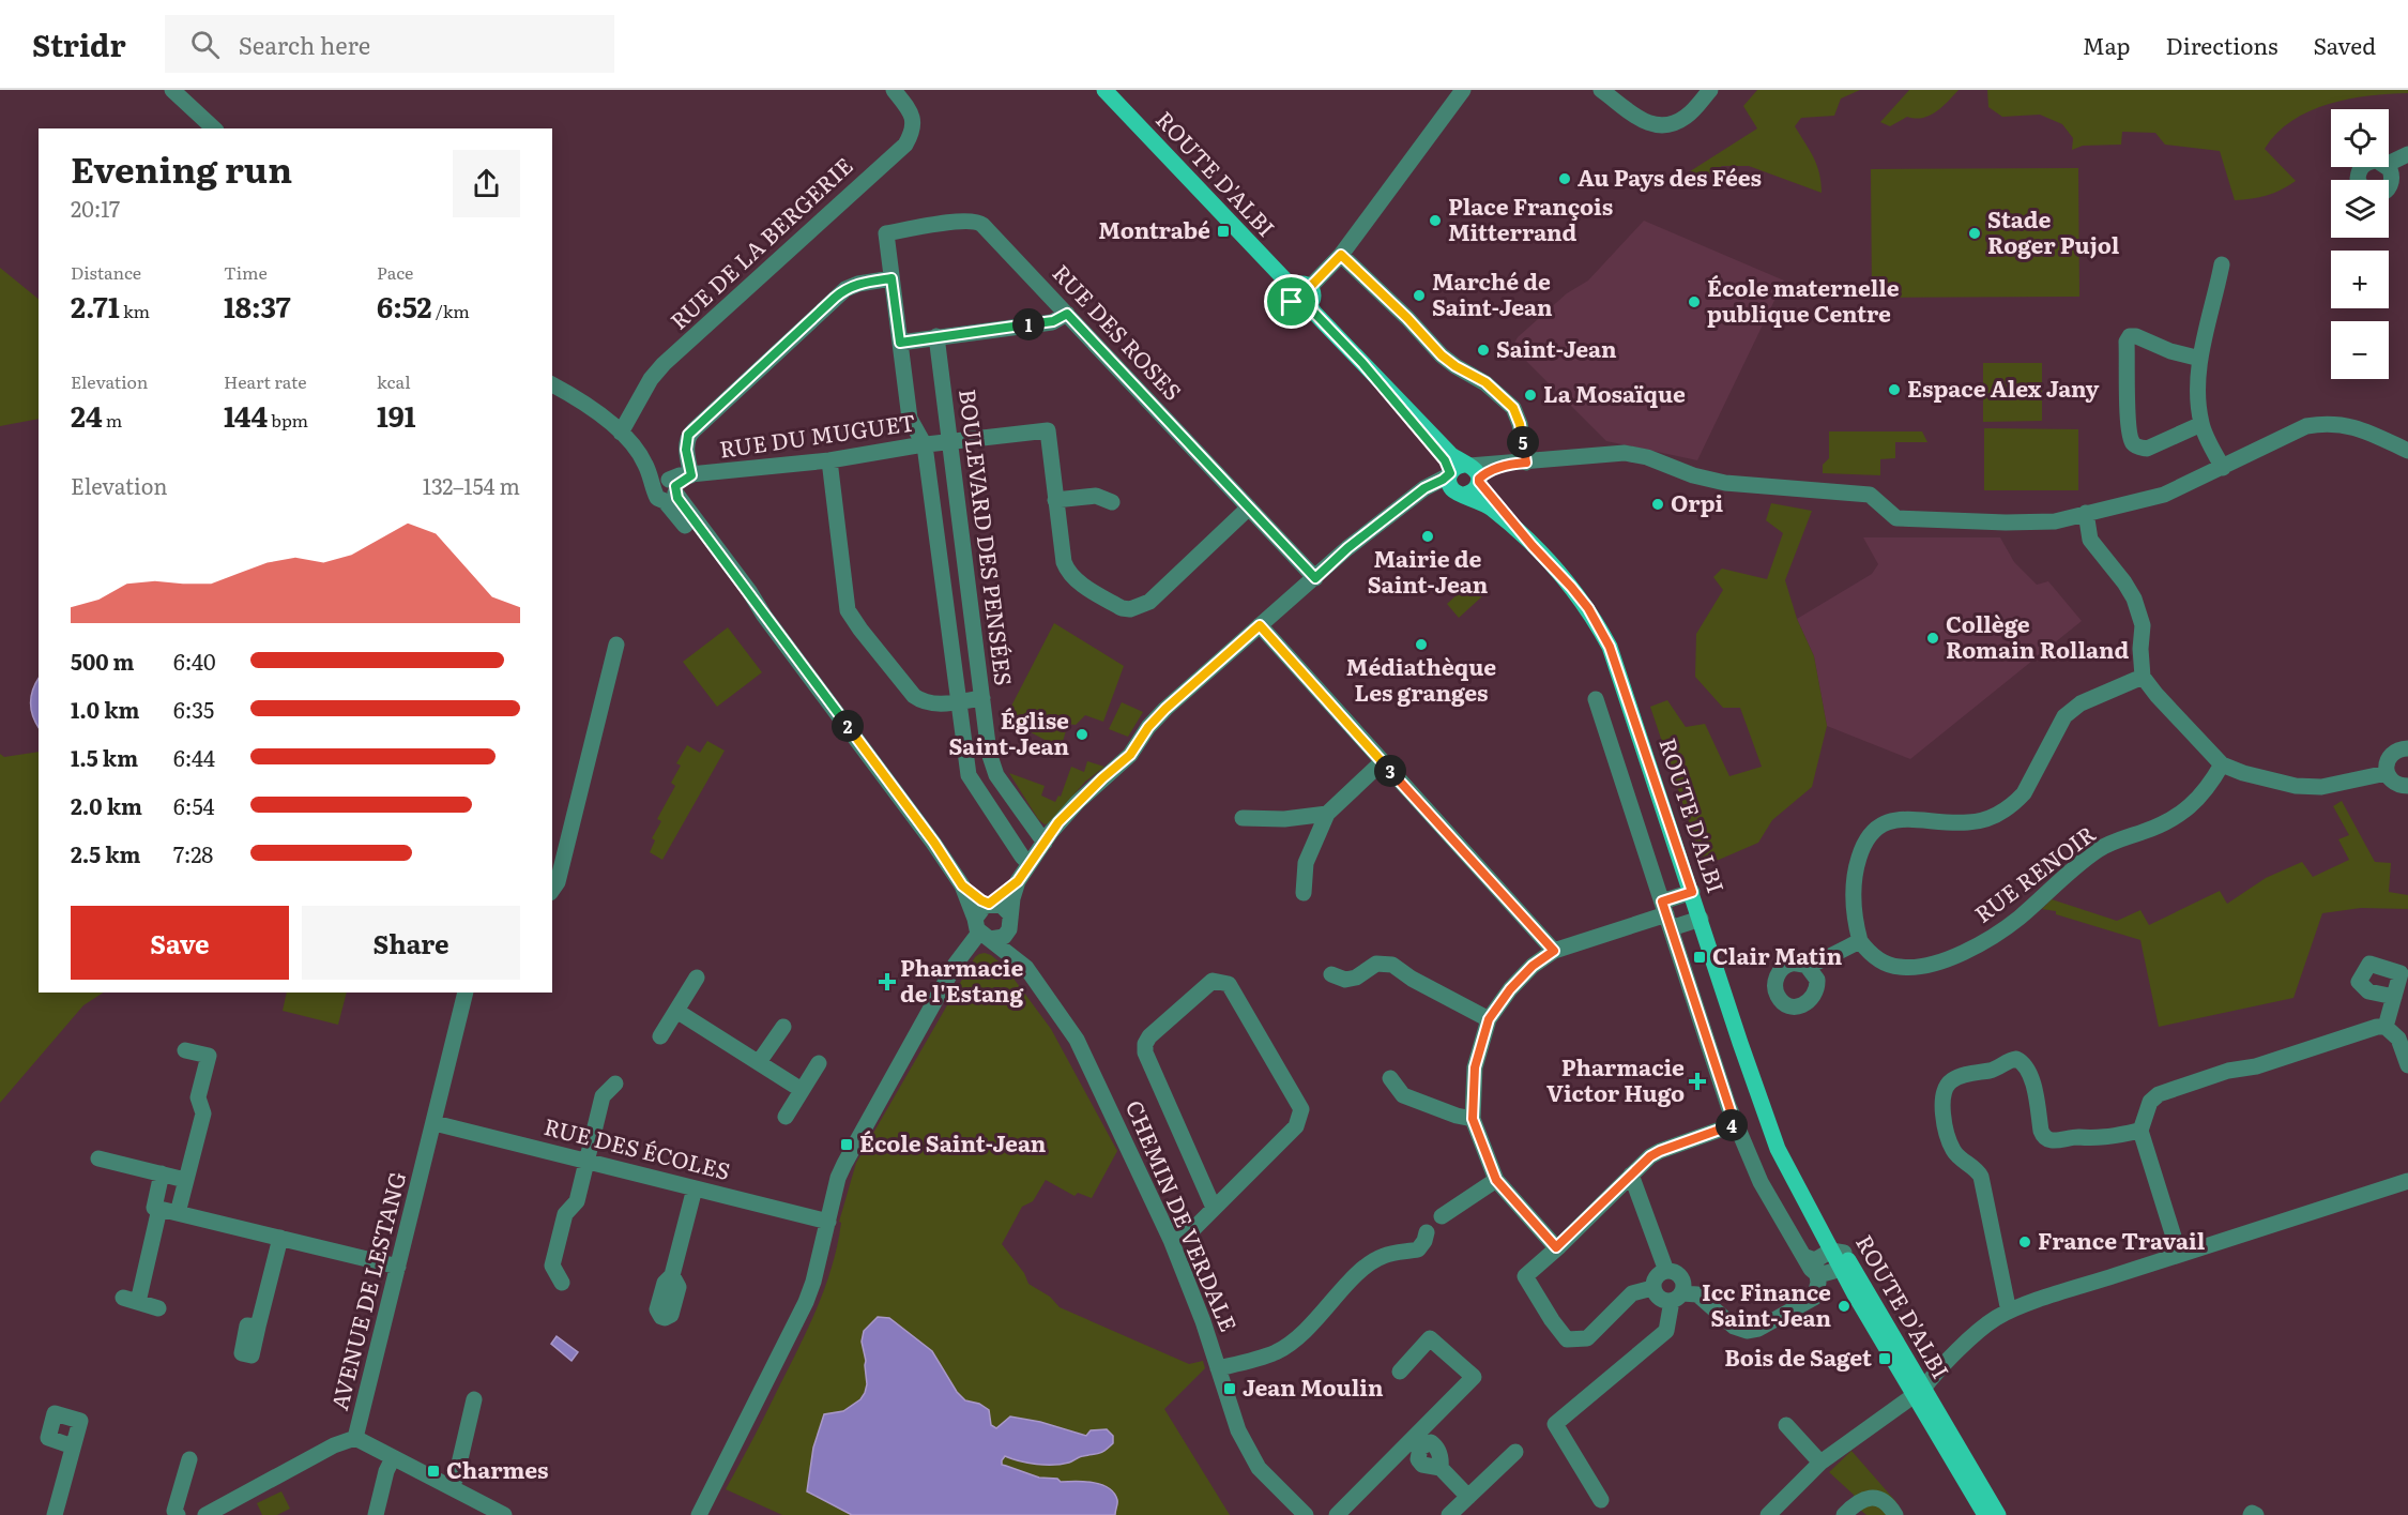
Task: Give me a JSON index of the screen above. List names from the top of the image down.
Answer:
{
  "streets": {
    "main road": ["ROUTE D'ALBI"],
    "street": [
      "RUE DE LA BERGERIE",
      "RUE DES ROSES",
      "RUE DU MUGUET",
      "BOULEVARD DES PENSÉES",
      "RUE RENOIR",
      "RUE DES ÉCOLES",
      "CHEMIN DE VERDALE",
      "AVENUE DE LESTANG"
    ]
  },
  "crossings": [
    ["RUE DES ROSES", "BOULEVARD DES PENSÉES"],
    ["RUE DU MUGUET", "BOULEVARD DES PENSÉES"],
    ["RUE DES ÉCOLES", "AVENUE DE LESTANG"]
  ],
  "places": {
    "other": [
      "Au Pays des Fées",
      "Place François Mitterrand",
      "Stade Roger Pujol",
      "Marché de Saint-Jean",
      "École maternelle publique Centre",
      "Saint-Jean",
      "Espace Alex Jany",
      "La Mosaïque",
      "Orpi",
      "Mairie de Saint-Jean",
      "Collège Romain Rolland",
      "Médiathèque Les granges",
      "Église Saint-Jean",
      "France Travail",
      "Icc Finance Saint-Jean"
    ],
    "transit": [
      "Montrabé",
      "Clair Matin",
      "École Saint-Jean",
      "Bois de Saget",
      "Jean Moulin",
      "Charmes"
    ],
    "health": ["Pharmacie de l'Estang", "Pharmacie Victor Hugo"]
  },
  "page": {
    "header": "Stridr",
    "search": "Search here",
    "nav": ["Map", "Directions", "Saved"],
    "map_buttons": ["+", "−"],
    "heading": ["Evening run", "20:17"],
    "stats": [
      ["Distance", "2.71 km"],
      ["Time", "18:37"],
      ["Pace", "6:52 /km"],
      ["Elevation", "24 m"],
      ["Heart rate", "144 bpm"],
      ["kcal", "191"]
    ],
    "pins": [
      "1",
      "5",
      "2",
      "3",
      "4"
    ],
    "chart": ["Elevation", "132–154 m"],
    "list": [
      {
        "name": "500 m",
        "note": "6:40"
      },
      {
        "name": "1.0 km",
        "note": "6:35"
      },
      {
        "name": "1.5 km",
        "note": "6:44"
      },
      {
        "name": "2.0 km",
        "note": "6:54"
      },
      {
        "name": "2.5 km",
        "note": "7:28"
      }
    ],
    "buttons": ["Save", "Share"]
  }
}
